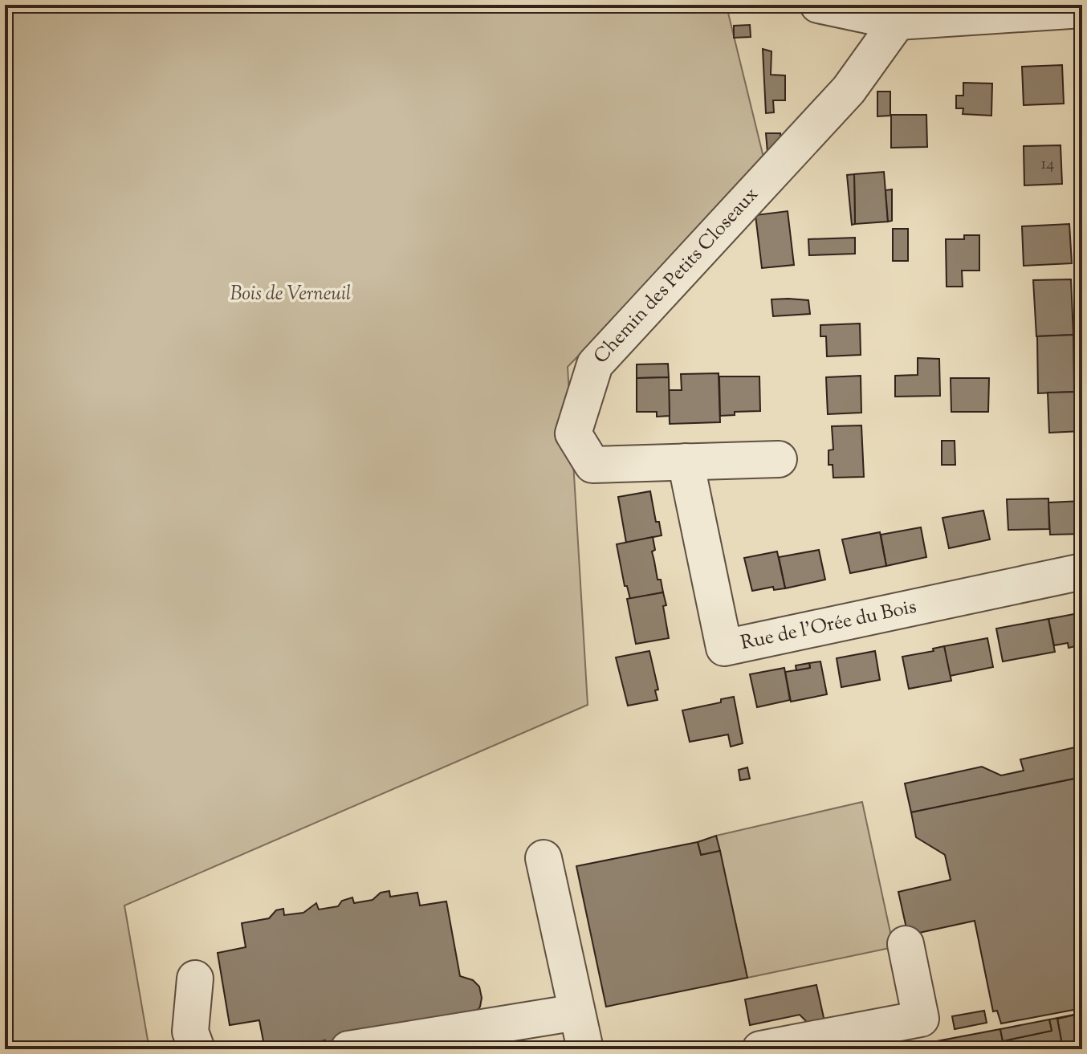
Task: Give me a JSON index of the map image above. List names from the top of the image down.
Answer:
{
  "streets": {
    "street": ["Chemin des Petits Closeaux", "Rue de l'Orée du Bois"]
  },
  "crossings": [
    ["Chemin des Petits Closeaux", "Rue de l'Orée du Bois"]
  ],
  "parks": ["Bois de Verneuil"],
  "house_numbers": ["14"]
}
